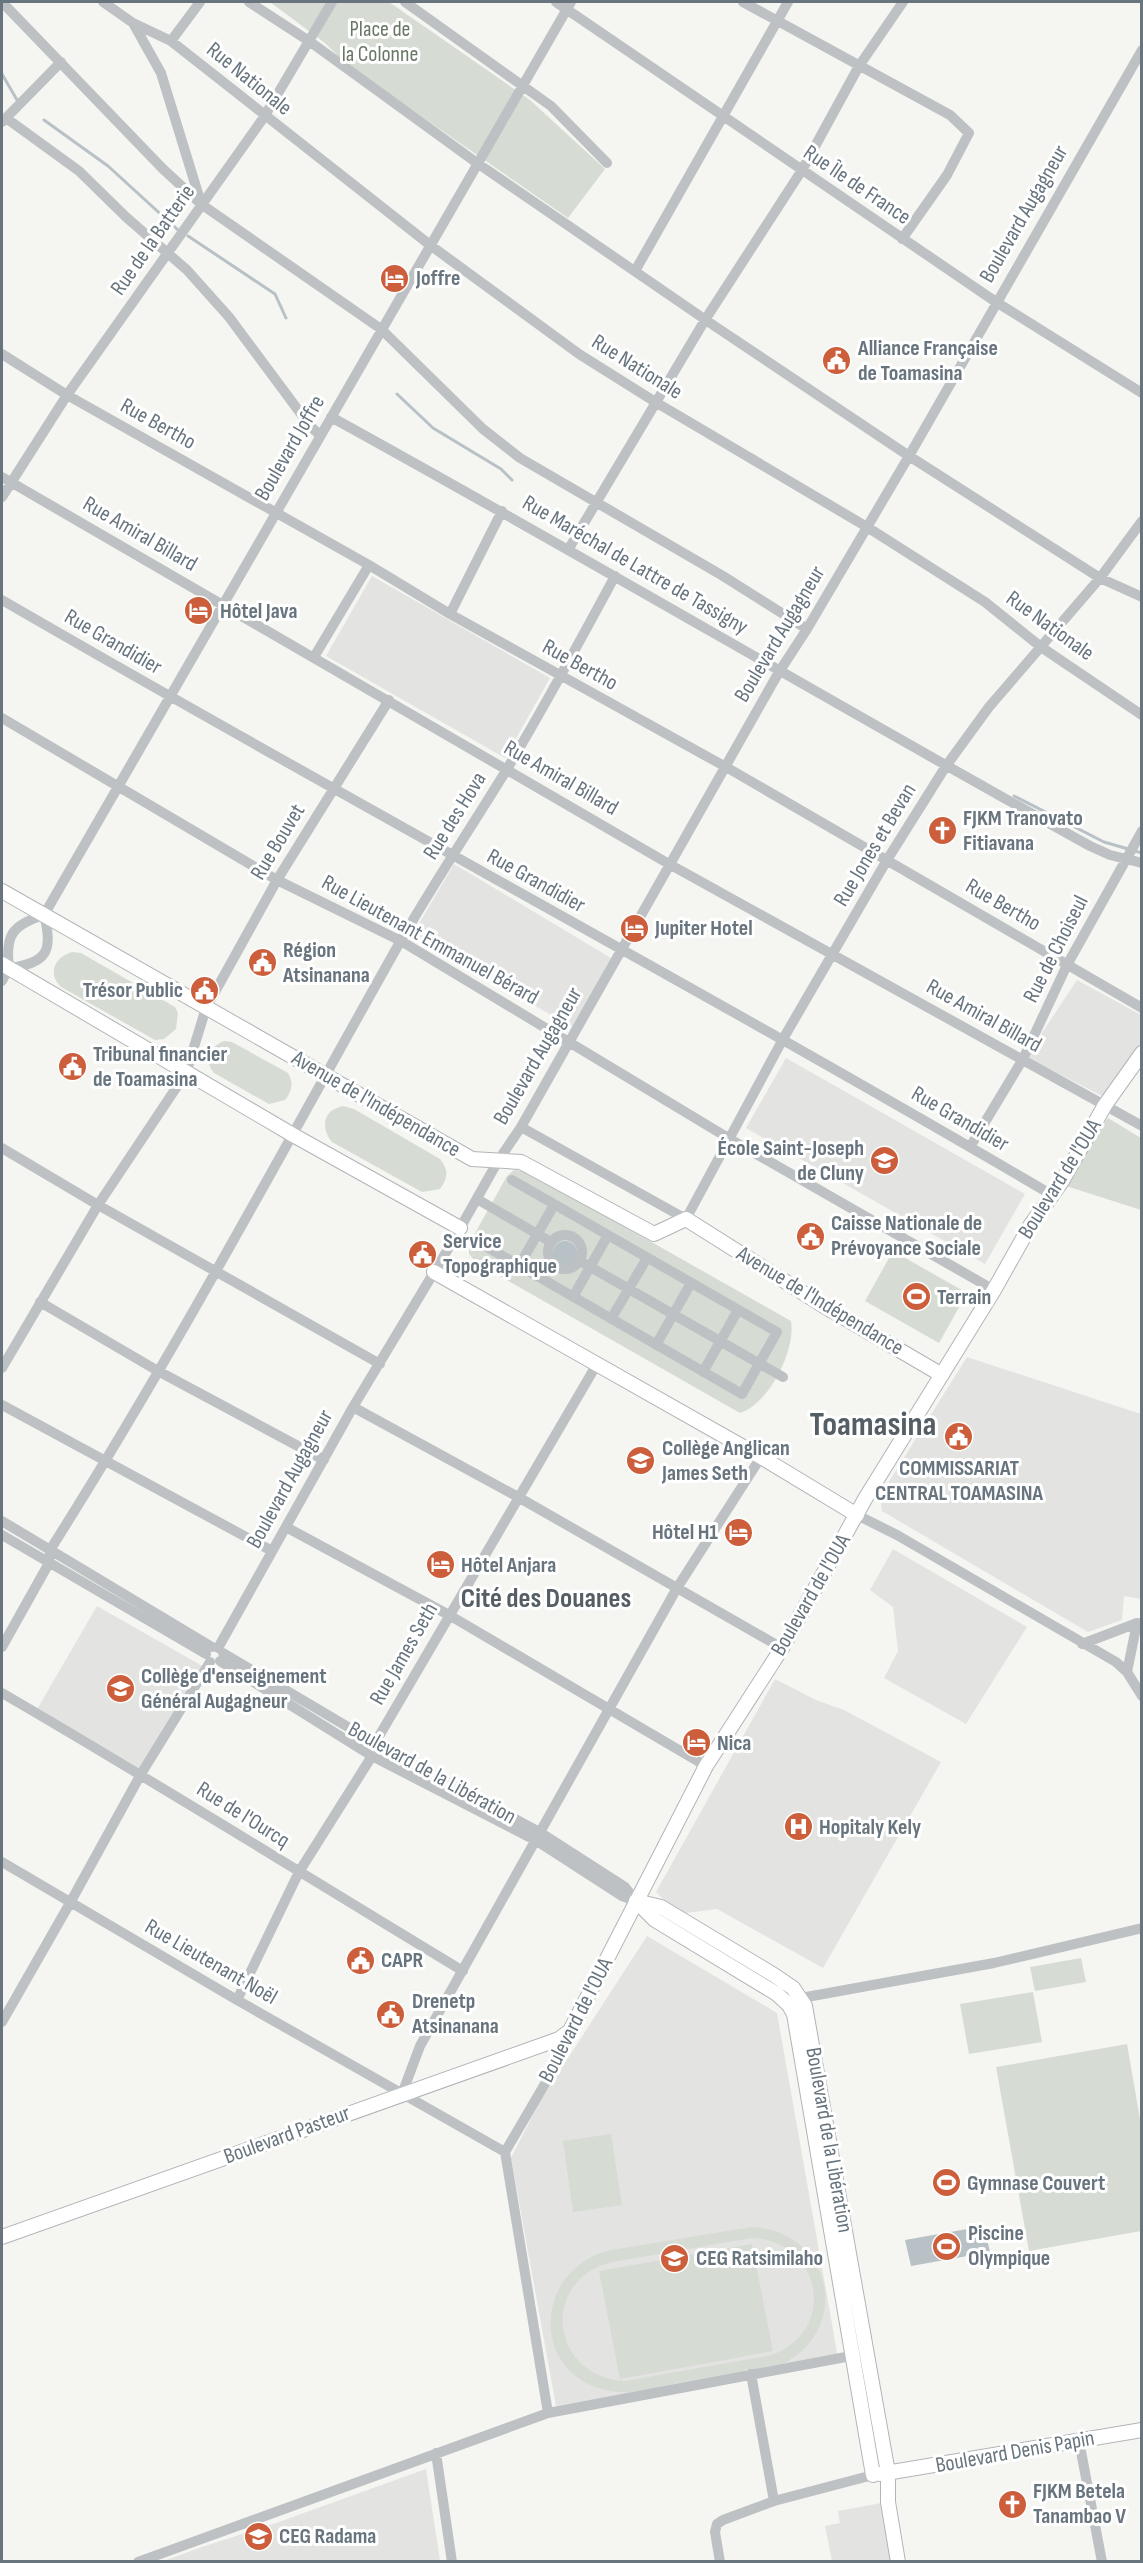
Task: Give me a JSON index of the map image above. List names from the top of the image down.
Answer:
{
  "streets": {
    "main road": [
      "Avenue de l'Indépendance",
      "Boulevard de l'OUA",
      "Boulevard de la Libération",
      "Boulevard Pasteur",
      "Boulevard Denis Papin"
    ],
    "street": [
      "Rue Nationale",
      "Rue Île de France",
      "Boulevard Augagneur",
      "Rue de la Batterie",
      "Rue Bertho",
      "Boulevard Joffre",
      "Rue Amiral Billard",
      "Rue Maréchal de Lattre de Tassigny",
      "Rue Grandidier",
      "Rue des Hova",
      "Rue Bouvet",
      "Rue Jones et Bevan",
      "Rue Lieutenant Emmanuel Bérard",
      "Rue de Choiseul",
      "Rue James Seth",
      "Rue de l'Ourcq",
      "Rue Lieutenant Noël"
    ]
  },
  "crossings": [
    ["Rue Nationale", "Boulevard Augagneur"],
    ["Rue Nationale", "Rue de la Batterie"],
    ["Rue Nationale", "Boulevard Joffre"],
    ["Rue Nationale", "Rue Jones et Bevan"],
    ["Rue Île de France", "Boulevard Augagneur"],
    ["Rue Île de France", "Boulevard Joffre"],
    ["Boulevard Augagneur", "Rue Bertho"],
    ["Boulevard Augagneur", "Rue Amiral Billard"],
    ["Boulevard Augagneur", "Rue Maréchal de Lattre de Tassigny"],
    ["Boulevard Augagneur", "Rue Grandidier"],
    ["Boulevard Augagneur", "Rue Lieutenant Emmanuel Bérard"],
    ["Boulevard Augagneur", "Avenue de l'Indépendance"],
    ["Boulevard Augagneur", "Boulevard de la Libération"],
    ["Boulevard Augagneur", "Rue de l'Ourcq"],
    ["Boulevard Augagneur", "Rue Lieutenant Noël"],
    ["Rue de la Batterie", "Rue Bertho"],
    ["Rue de la Batterie", "Rue Amiral Billard"],
    ["Rue Bertho", "Boulevard Joffre"],
    ["Rue Bertho", "Rue des Hova"],
    ["Rue Bertho", "Rue Jones et Bevan"],
    ["Rue Bertho", "Rue de Choiseul"],
    ["Boulevard Joffre", "Rue Amiral Billard"],
    ["Boulevard Joffre", "Rue Maréchal de Lattre de Tassigny"],
    ["Boulevard Joffre", "Rue Grandidier"],
    ["Boulevard Joffre", "Rue Lieutenant Emmanuel Bérard"],
    ["Boulevard Joffre", "Avenue de l'Indépendance"],
    ["Rue Amiral Billard", "Rue des Hova"],
    ["Rue Amiral Billard", "Rue Bouvet"],
    ["Rue Amiral Billard", "Rue Jones et Bevan"],
    ["Rue Amiral Billard", "Rue de Choiseul"],
    ["Rue Amiral Billard", "Boulevard de l'OUA"],
    ["Rue Maréchal de Lattre de Tassigny", "Rue des Hova"],
    ["Rue Maréchal de Lattre de Tassigny", "Rue Jones et Bevan"],
    ["Rue Maréchal de Lattre de Tassigny", "Rue de Choiseul"],
    ["Rue Grandidier", "Rue des Hova"],
    ["Rue Grandidier", "Rue Bouvet"],
    ["Rue Grandidier", "Rue Jones et Bevan"],
    ["Rue Grandidier", "Rue de Choiseul"],
    ["Rue Grandidier", "Boulevard de l'OUA"],
    ["Rue des Hova", "Rue Lieutenant Emmanuel Bérard"],
    ["Rue des Hova", "Avenue de l'Indépendance"],
    ["Rue des Hova", "Boulevard de la Libération"],
    ["Rue Bouvet", "Rue Lieutenant Emmanuel Bérard"],
    ["Rue Bouvet", "Avenue de l'Indépendance"],
    ["Rue Jones et Bevan", "Rue Lieutenant Emmanuel Bérard"],
    ["Rue Jones et Bevan", "Avenue de l'Indépendance"],
    ["Rue Lieutenant Emmanuel Bérard", "Boulevard de l'OUA"],
    ["Avenue de l'Indépendance", "Boulevard de l'OUA"],
    ["Boulevard de l'OUA", "Boulevard de la Libération"],
    ["Boulevard de l'OUA", "Rue Lieutenant Noël"],
    ["Boulevard de l'OUA", "Boulevard Pasteur"],
    ["Rue James Seth", "Boulevard de la Libération"],
    ["Rue James Seth", "Rue de l'Ourcq"],
    ["Rue James Seth", "Rue Lieutenant Noël"],
    ["Boulevard de la Libération", "Boulevard Denis Papin"],
    ["Rue Lieutenant Noël", "Boulevard Pasteur"]
  ],
  "districts": ["Toamasina", "Cité des Douanes"],
  "parks": ["Place de la Colonne"],
  "places": {
    "hotel": [
      "Joffre",
      "Hôtel Java",
      "Jupiter Hotel",
      "Hôtel H1",
      "Hôtel Anjara",
      "Nica"
    ],
    "public building": [
      "Alliance Française de Toamasina",
      "Région Atsinanana",
      "Trésor Public",
      "Tribunal financier de Toamasina",
      "Caisse Nationale de Prévoyance Sociale",
      "Service Topographique",
      "COMMISSARIAT CENTRAL TOAMASINA",
      "CAPR",
      "Drenetp Atsinanana"
    ],
    "church": ["FJKM Tranovato Fitiavana", "FJKM Betela Tanambao V"],
    "school or university": [
      "École Saint-Joseph de Cluny",
      "Collège Anglican James Seth",
      "Collège d'enseignement Général Augagneur",
      "CEG Ratsimilaho",
      "CEG Radama"
    ],
    "sports": ["Terrain", "Gymnase Couvert", "Piscine Olympique"],
    "hospital": ["Hopitaly Kely"]
  }
}
